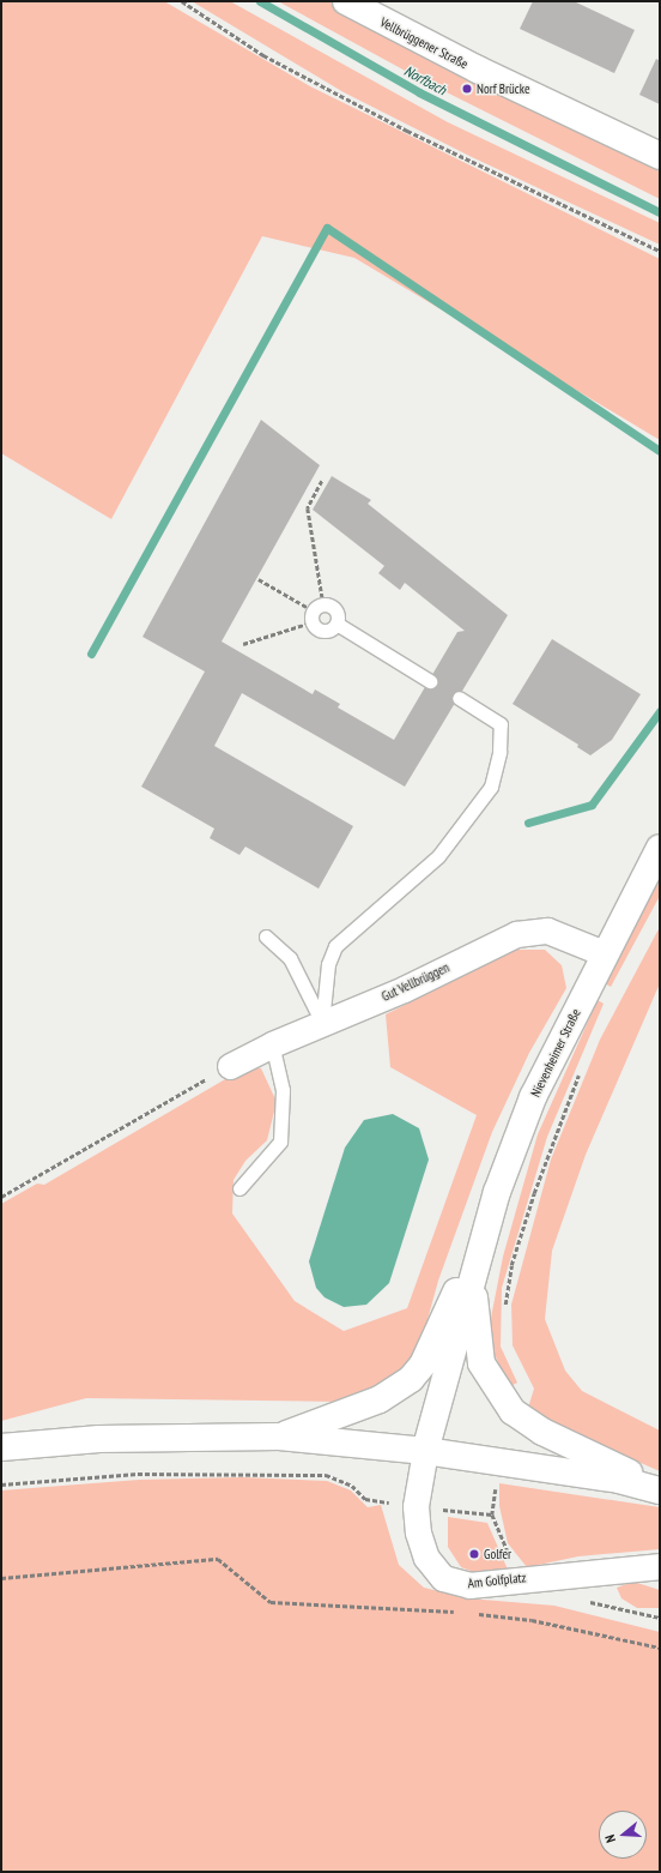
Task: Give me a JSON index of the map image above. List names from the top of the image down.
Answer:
{
  "streets": {
    "main road": ["Vellbrüggener Straße", "Nievenheimer Straße"],
    "street": ["Gut Vellbrüggen", "Am Golfplatz"]
  },
  "crossings": [
    ["Gut Vellbrüggen", "Nievenheimer Straße"],
    ["Nievenheimer Straße", "Am Golfplatz"]
  ],
  "water": ["Norfbach"],
  "places": ["Norf Brücke", "Golfer"],
  "north": "left"
}
